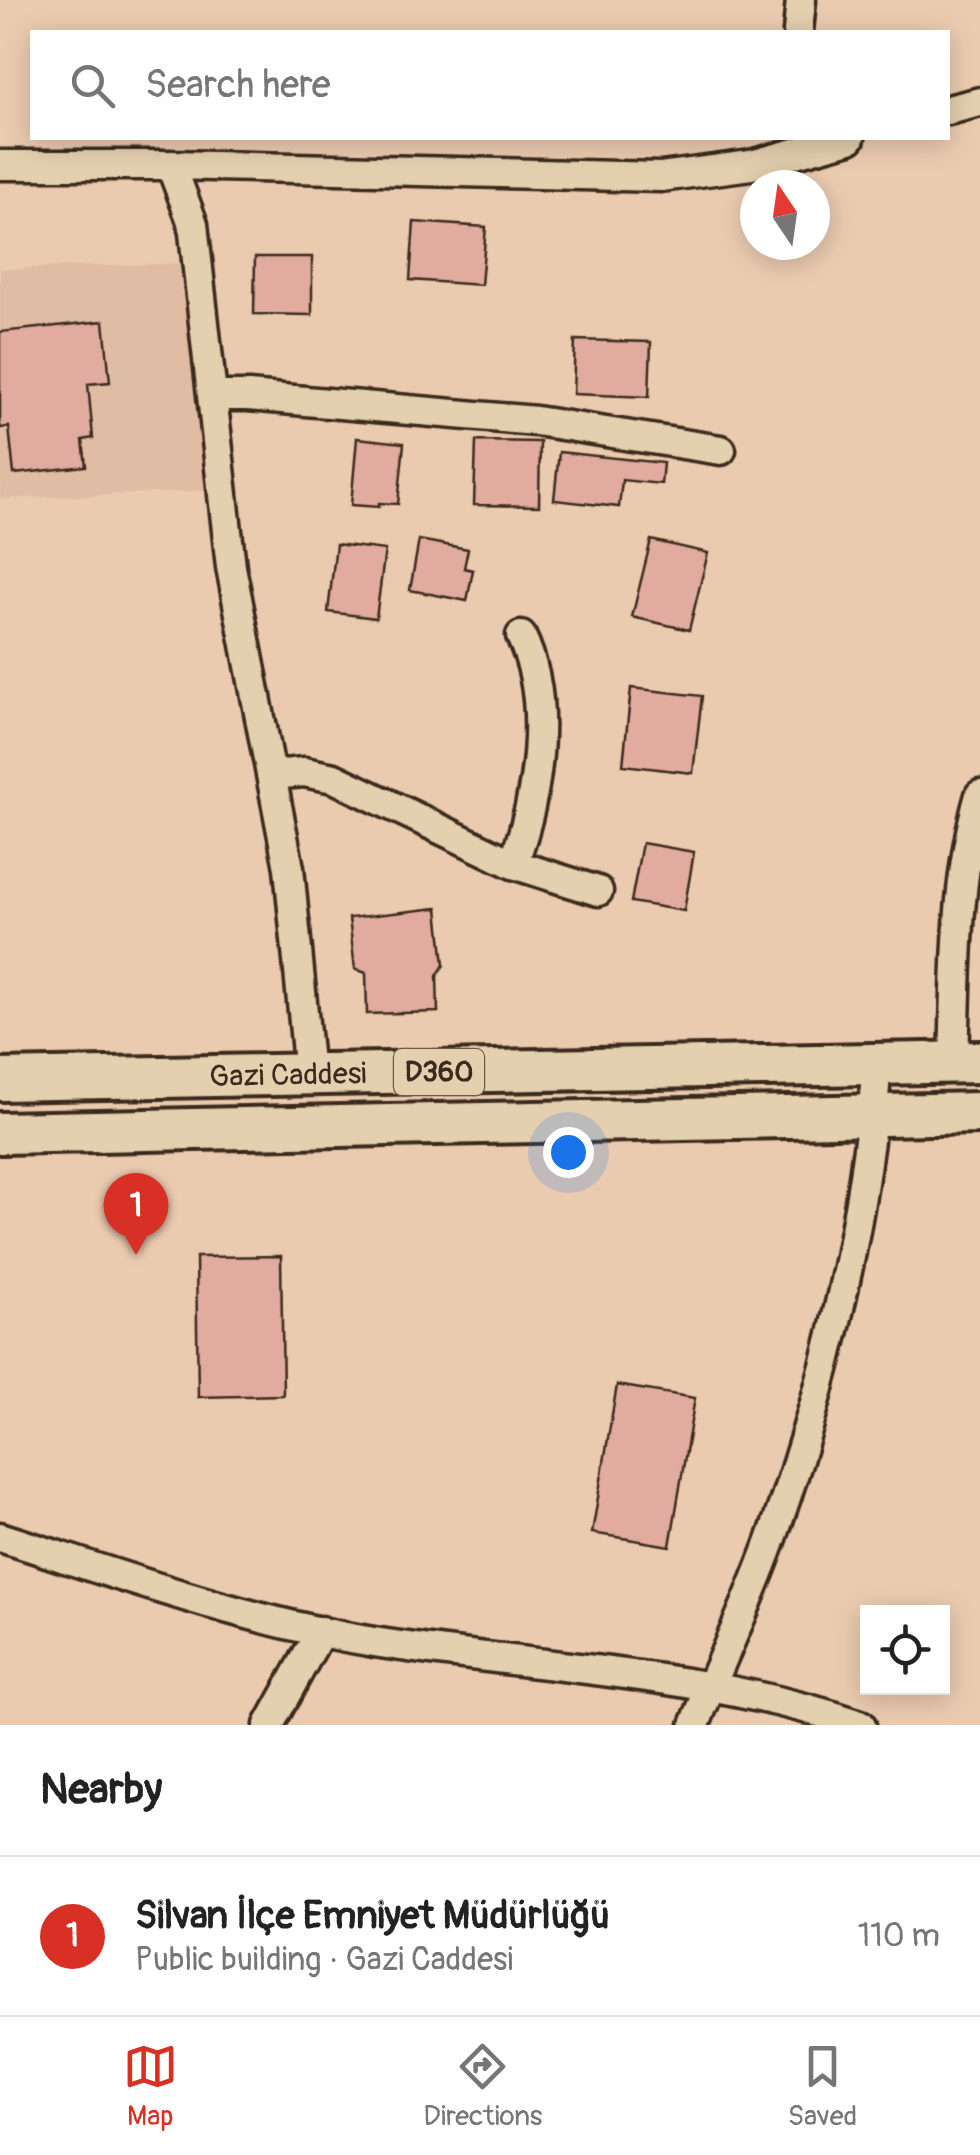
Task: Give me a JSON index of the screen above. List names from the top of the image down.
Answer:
{
  "streets": {
    "highway": ["D360", "Gazi Caddesi"]
  },
  "crossings": [
    ["D360", "Gazi Caddesi"]
  ],
  "north": "top",
  "page": {
    "search": "Search here",
    "pins": "1",
    "heading": "Nearby",
    "list": [
      {
        "mark": "1",
        "name": "Silvan İlçe Emniyet Müdürlüğü",
        "note": "Public building · Gazi Caddesi",
        "value": "110 m"
      }
    ],
    "nav": ["Map", "Directions", "Saved"]
  }
}
